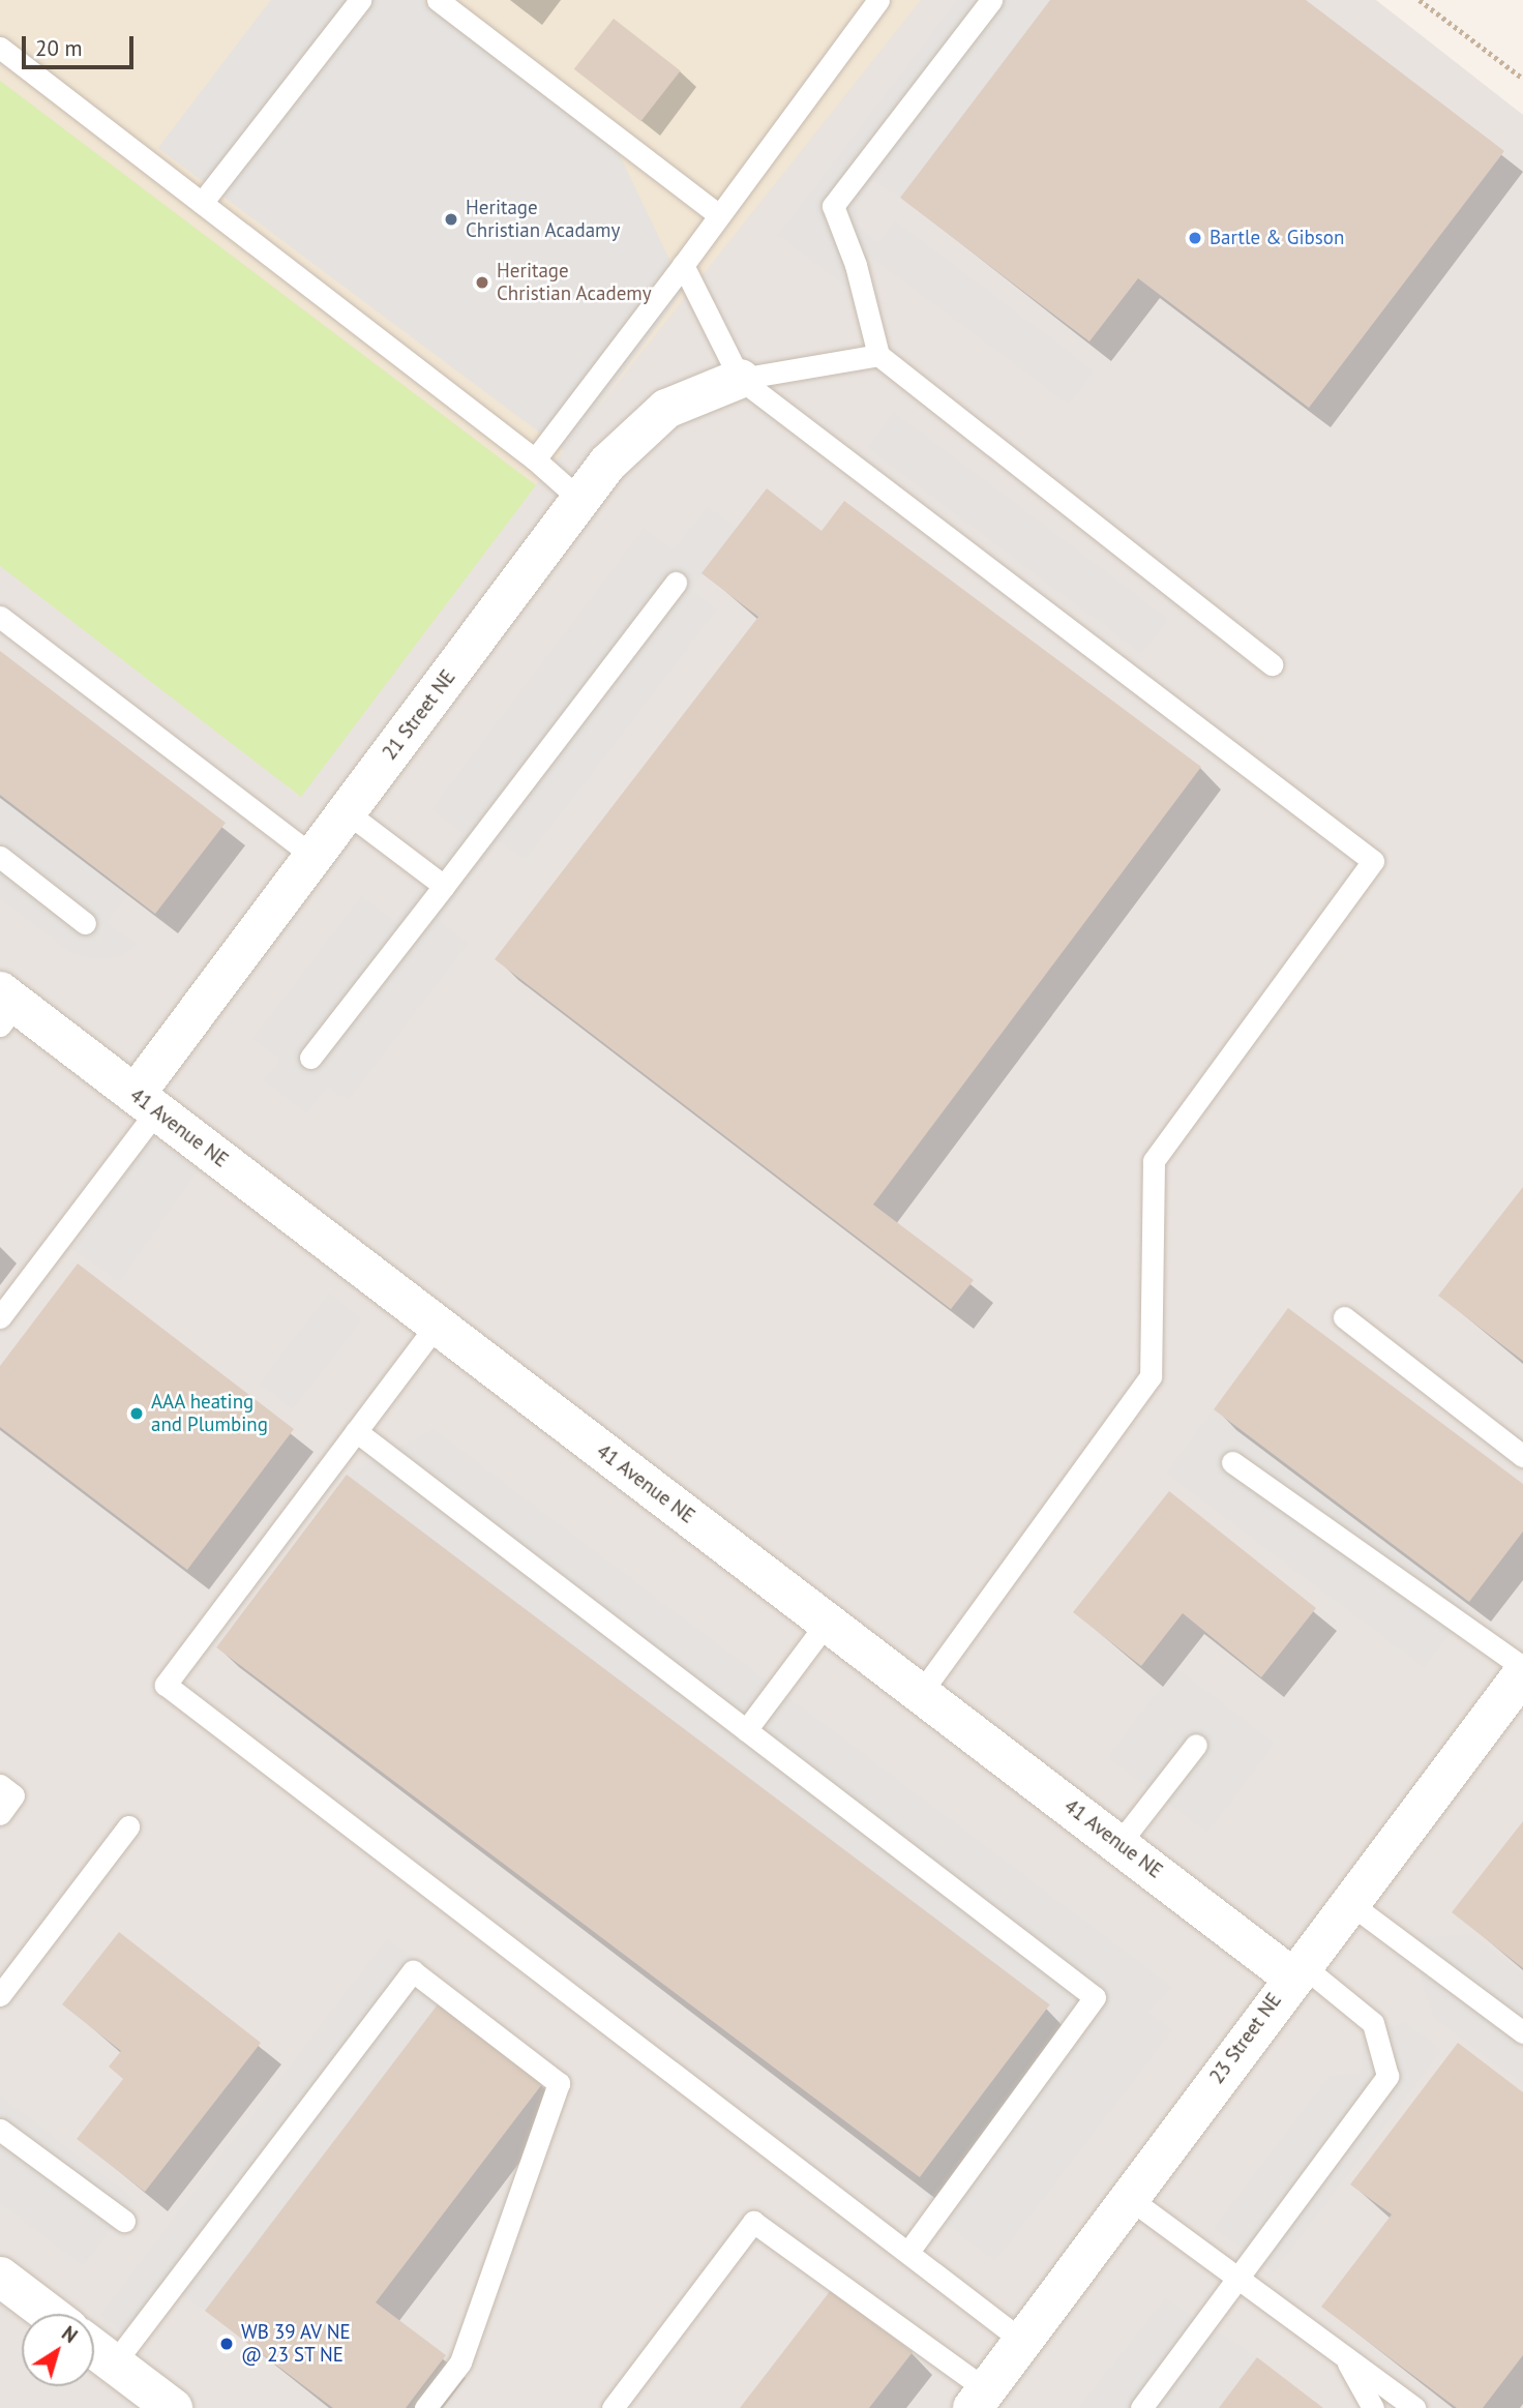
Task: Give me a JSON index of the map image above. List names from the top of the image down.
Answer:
{
  "streets": {
    "street": ["21 Street NE", "41 Avenue NE", "23 Street NE"]
  },
  "crossings": [
    ["21 Street NE", "41 Avenue NE"],
    ["41 Avenue NE", "23 Street NE"]
  ],
  "places": [
    "Heritage Christian Acadamy",
    "Bartle & Gibson",
    "Heritage Christian Academy",
    "AAA heating and Plumbing",
    "WB 39 AV NE @ 23 ST NE"
  ],
  "scale_bar": "20 m",
  "north": "top right"
}
